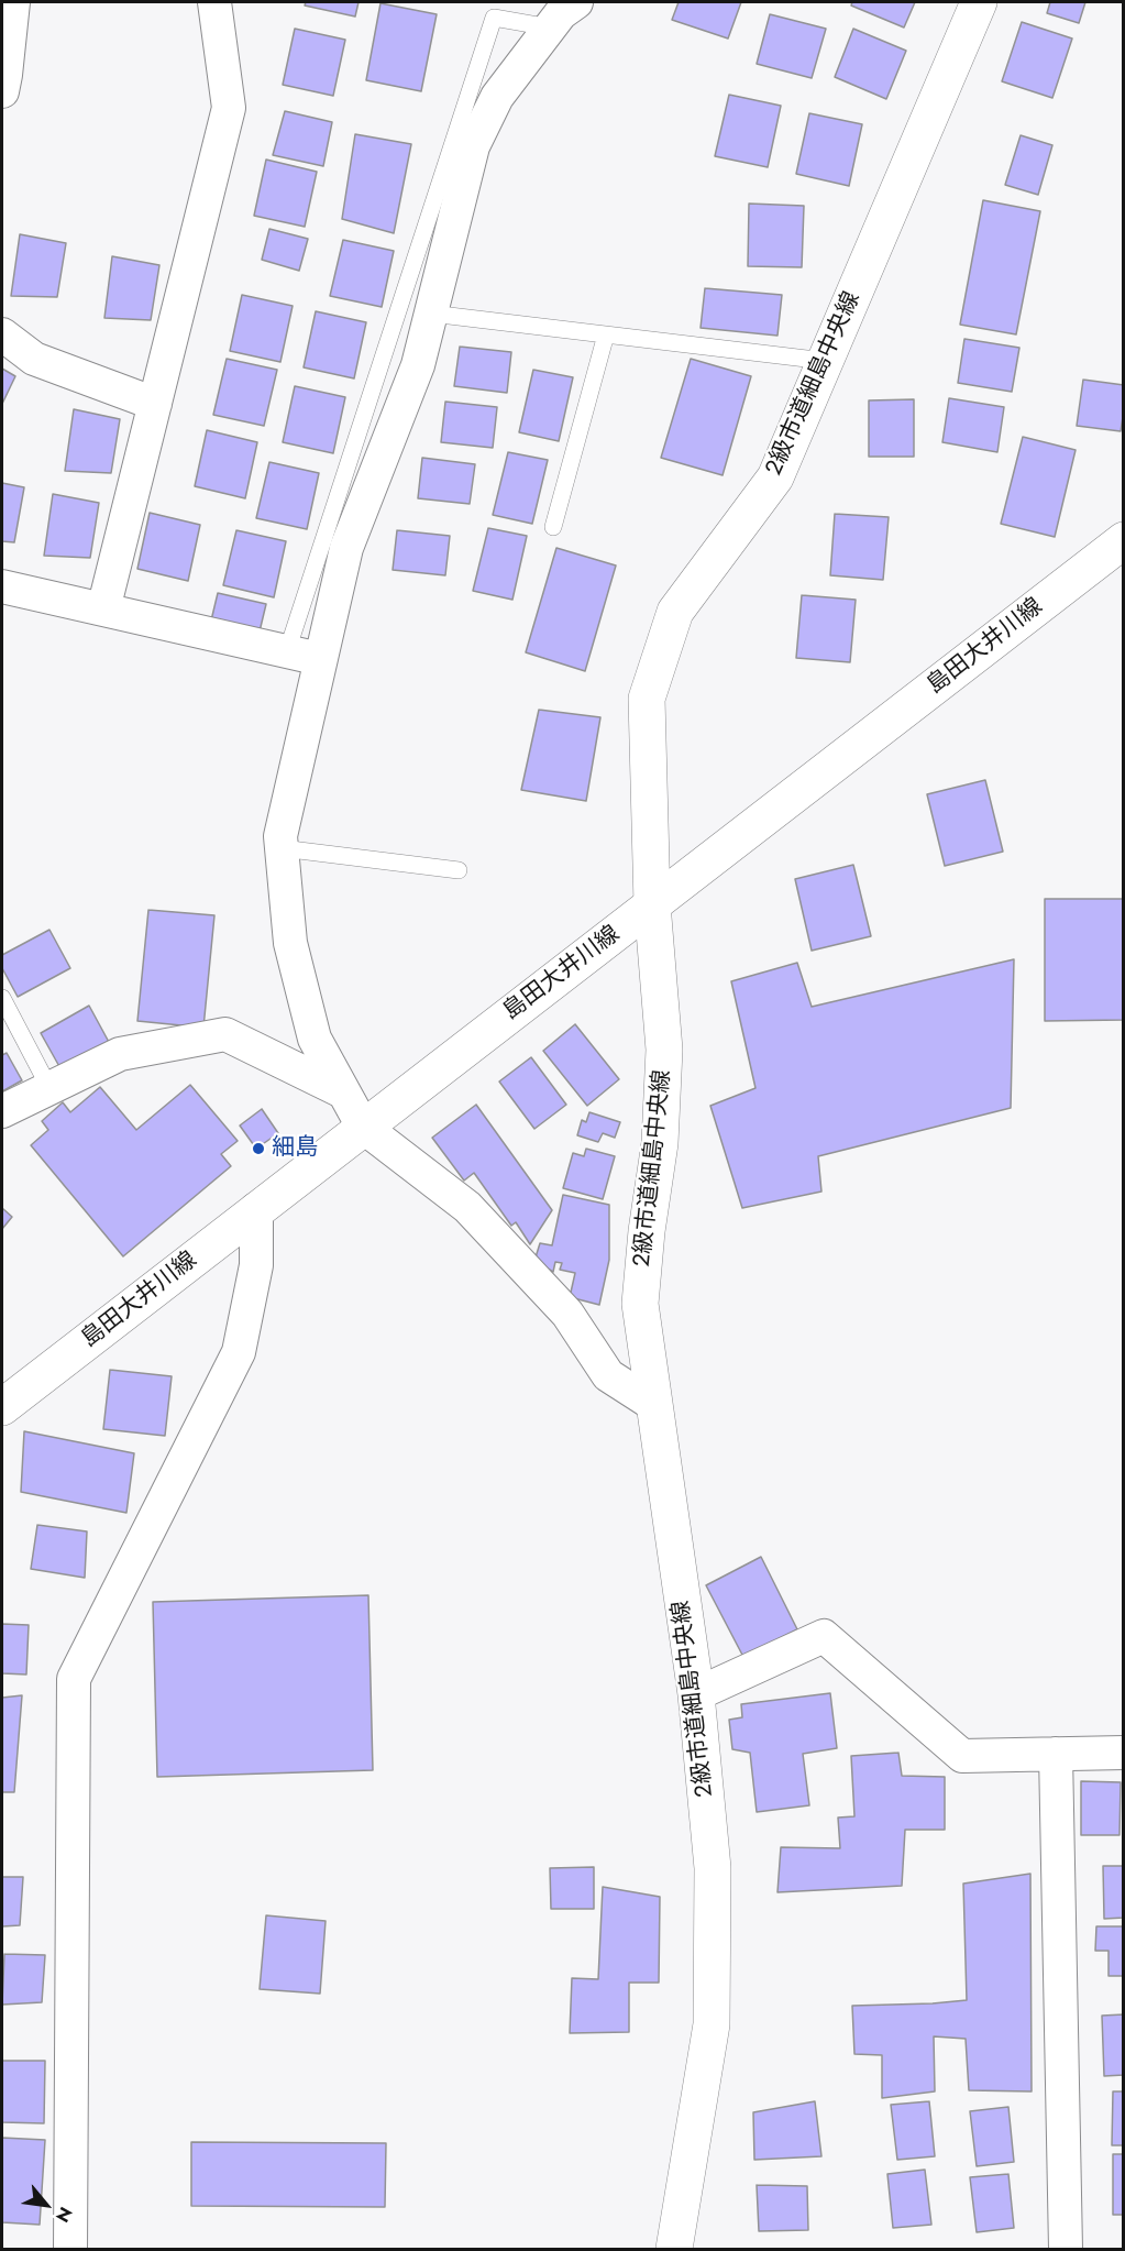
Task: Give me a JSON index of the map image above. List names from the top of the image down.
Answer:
{
  "streets": {
    "street": ["2級市道細島中央線", "島田大井川線"]
  },
  "crossings": [
    ["2級市道細島中央線", "島田大井川線"]
  ],
  "places": ["細島"],
  "north": "bottom right"
}
